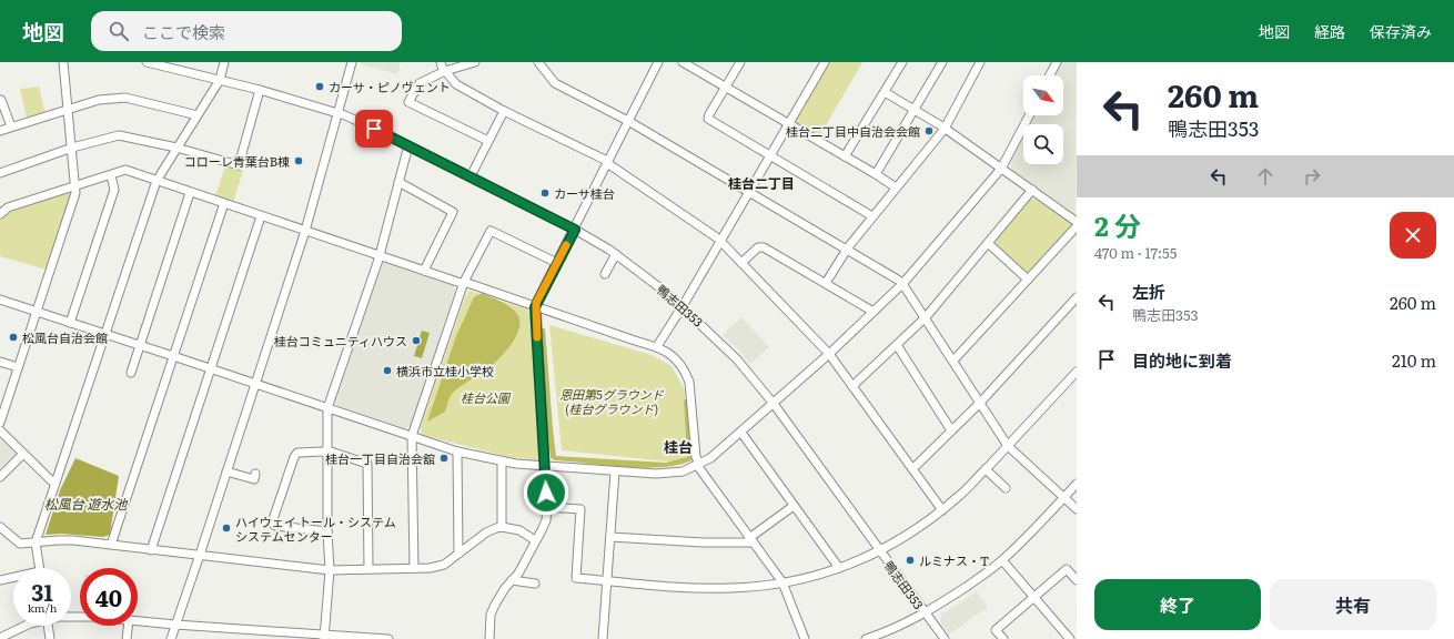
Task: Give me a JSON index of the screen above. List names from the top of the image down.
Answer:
{
  "streets": {
    "street": ["鴨志田353"]
  },
  "districts": ["桂台二丁目", "桂台"],
  "water": ["松風台 遊水池"],
  "parks": ["恩田第5グラウンド (桂台グラウンド)", "桂台公園"],
  "places": [
    "カーサ・ピノヴェント",
    "桂台二丁目中自治会会館",
    "コローレ青葉台B棟",
    "カーサ桂台",
    "松風台自治会館",
    "桂台コミュニティハウス",
    "横浜市立桂小学校",
    "桂台一丁目自治会舘",
    "ハイウェイ トール・システム システムセンター",
    "ルミナス・T"
  ],
  "north": "bottom right",
  "page": {
    "header": "地図",
    "search": "ここで検索",
    "nav": ["地図", "経路", "保存済み"],
    "turn": ["260 m", "鴨志田353"],
    "heading": ["2 分", "470 m · 17:55"],
    "list": [
      {
        "name": "左折",
        "note": "鴨志田353",
        "value": "260 m"
      },
      {
        "name": "目的地に到着",
        "value": "210 m"
      }
    ],
    "speed": "31 km/h",
    "limit": "40",
    "buttons": ["終了", "共有"]
  }
}
